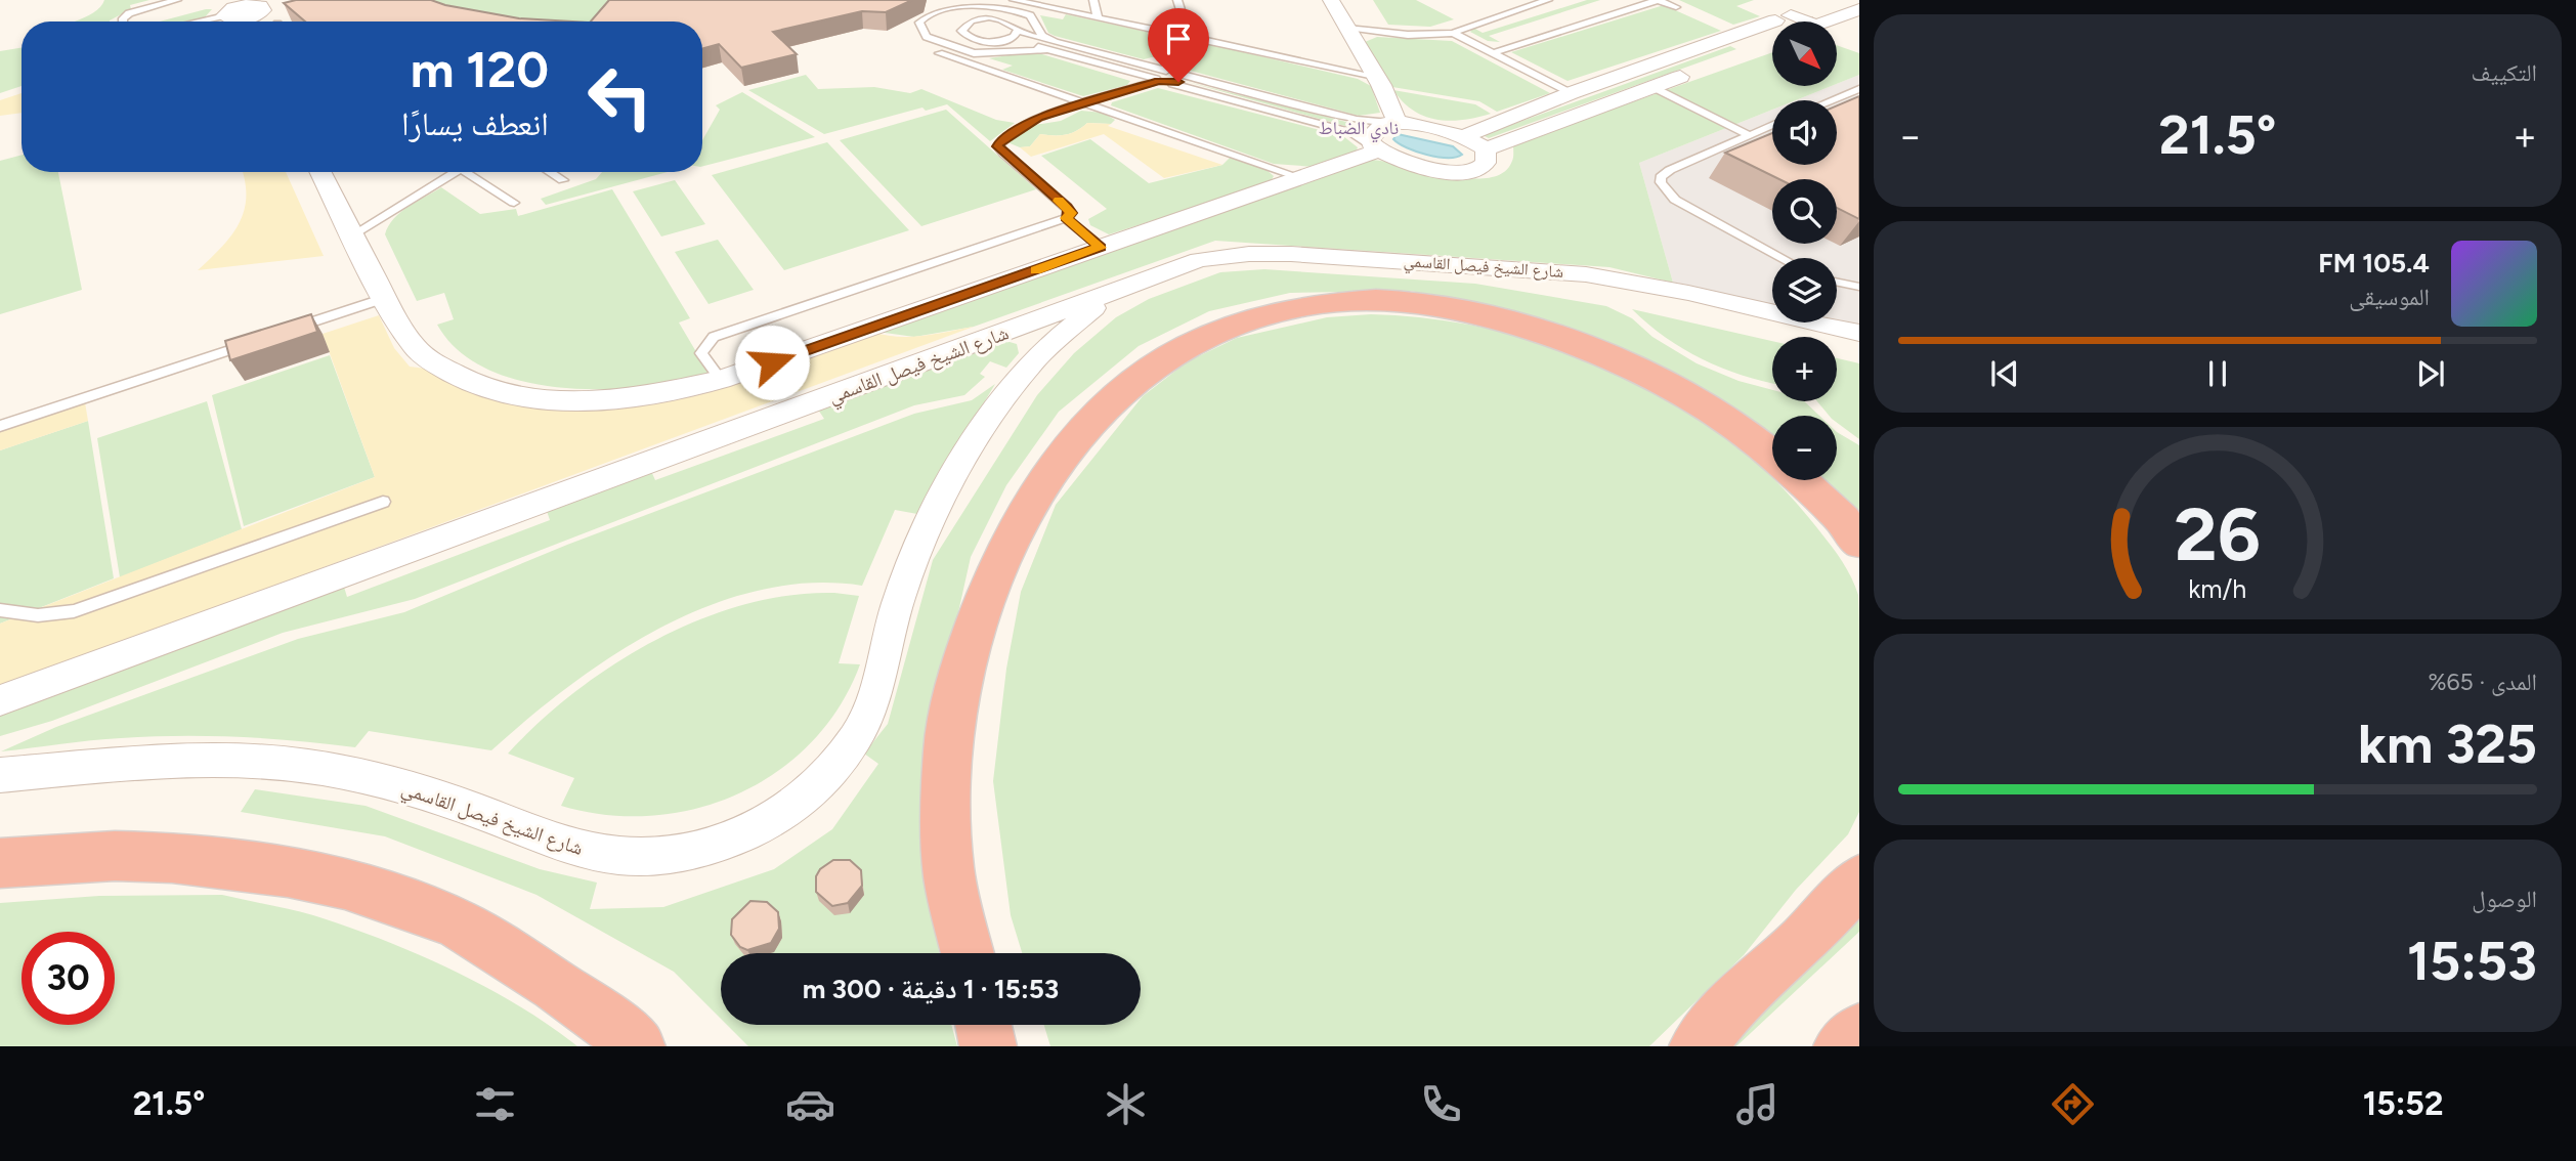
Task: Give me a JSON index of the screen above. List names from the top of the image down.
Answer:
{
  "streets": {
    "street": ["شارع الشيخ فيصل القاسمي"]
  },
  "districts": ["نادي الضباط"],
  "north": "bottom right",
  "page": {
    "tile": [
      "التكييف",
      ["المدى · 65%", "325 km"],
      ["الوصول", "15:53"]
    ],
    "map_buttons": ["+", "−"],
    "turn": ["120 m", "انعطف يسارًا"],
    "heat": ["−", "21.5°", "+"],
    "song": ["105.4 FM", "الموسيقى"],
    "limit": "30",
    "trip": "15:53 · 1 دقيقة · 300 m",
    "tabs": ["15:52", "21.5°"],
    "gauge": ["26", "km/h"]
  }
}
